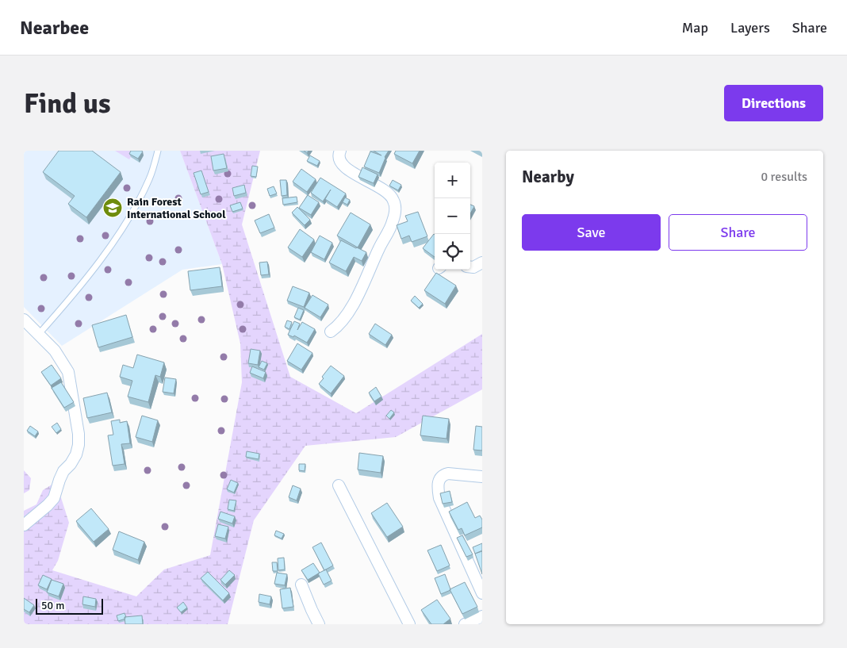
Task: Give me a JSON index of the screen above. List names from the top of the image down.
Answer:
{
  "places": {
    "school or university": ["Rain Forest International School"]
  },
  "scale_bar": "50 m",
  "page": {
    "header": "Nearbee",
    "nav": ["Map", "Layers", "Share"],
    "buttons": [
      "Directions",
      ["Save", "Share"]
    ],
    "title": "Find us",
    "heading": ["Nearby", "0 results"],
    "map_buttons": ["+", "−"],
    "scale": "50 m"
  }
}
